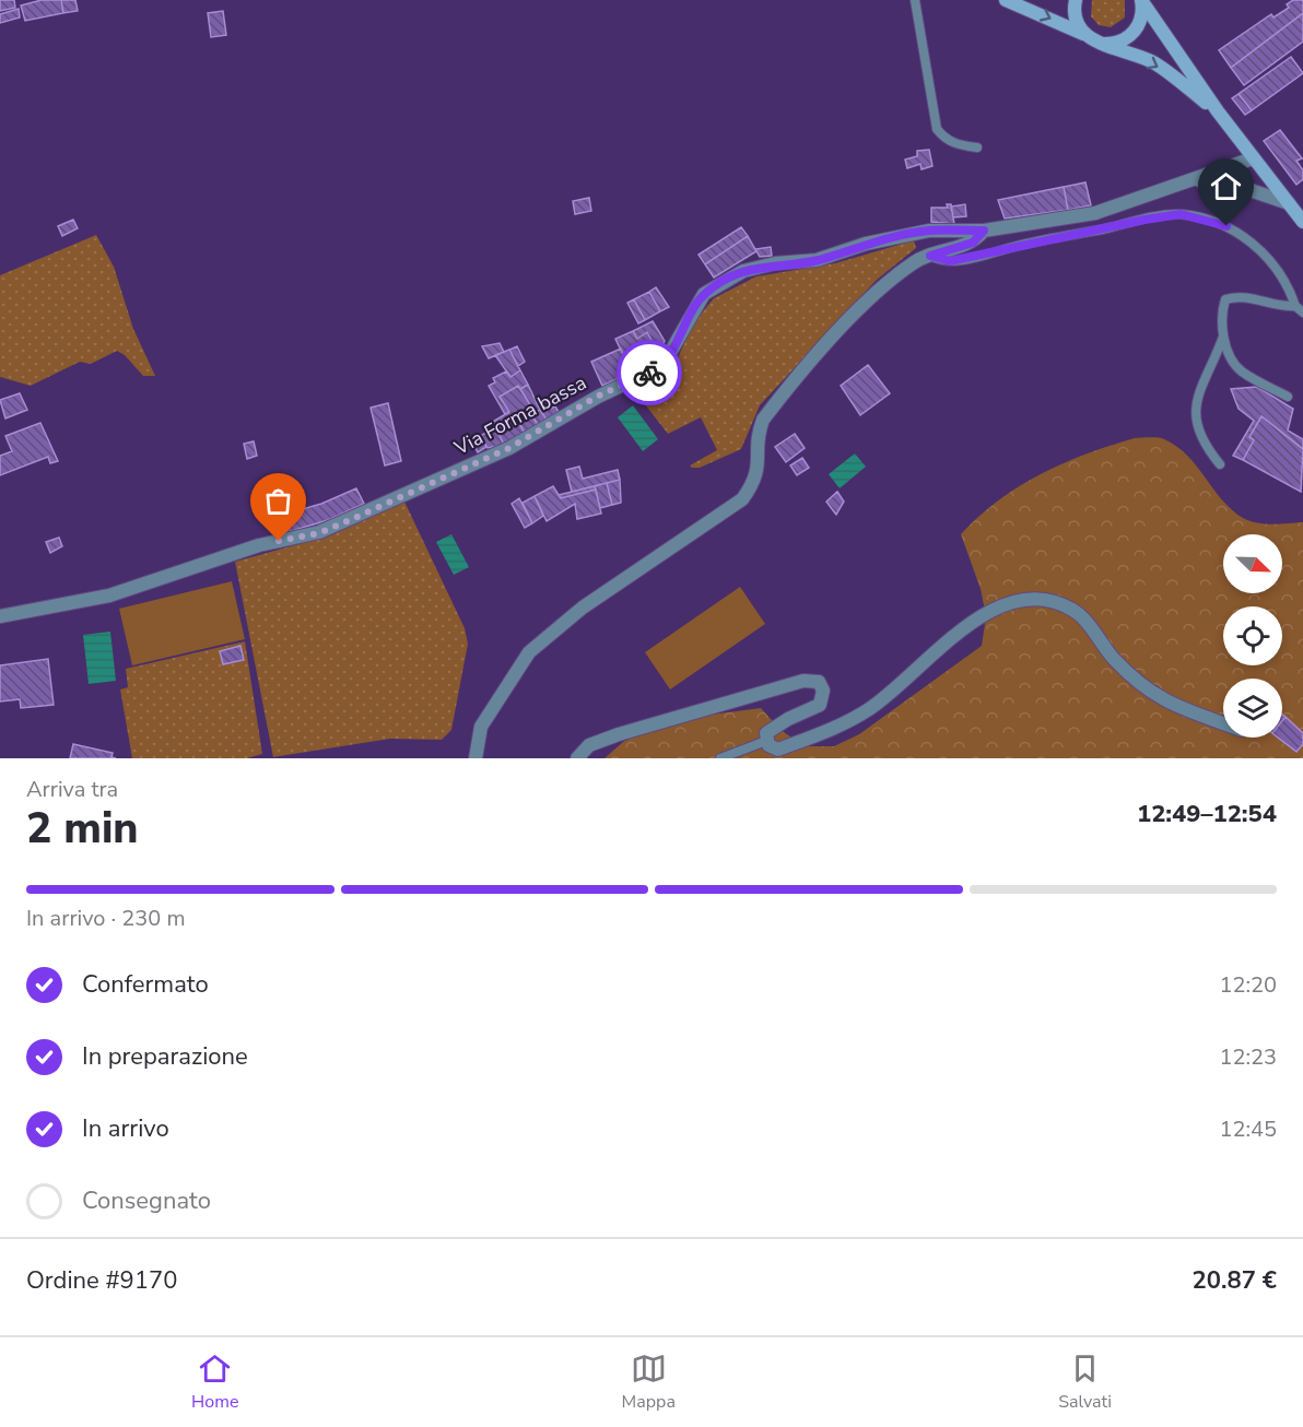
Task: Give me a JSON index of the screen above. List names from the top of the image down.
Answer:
{
  "streets": {
    "street": ["Via Forma bassa"]
  },
  "north": "bottom right",
  "page": {
    "heading": ["2 min", "Arriva tra", "12:49–12:54"],
    "panel": ["Ordine #9170", "20.87 €"],
    "bar": "In arrivo · 230 m",
    "list": [
      ["Confermato", "12:20"],
      ["In preparazione", "12:23"],
      ["In arrivo", "12:45"],
      "Consegnato"
    ],
    "tabs": ["Home", "Mappa", "Salvati"]
  }
}
